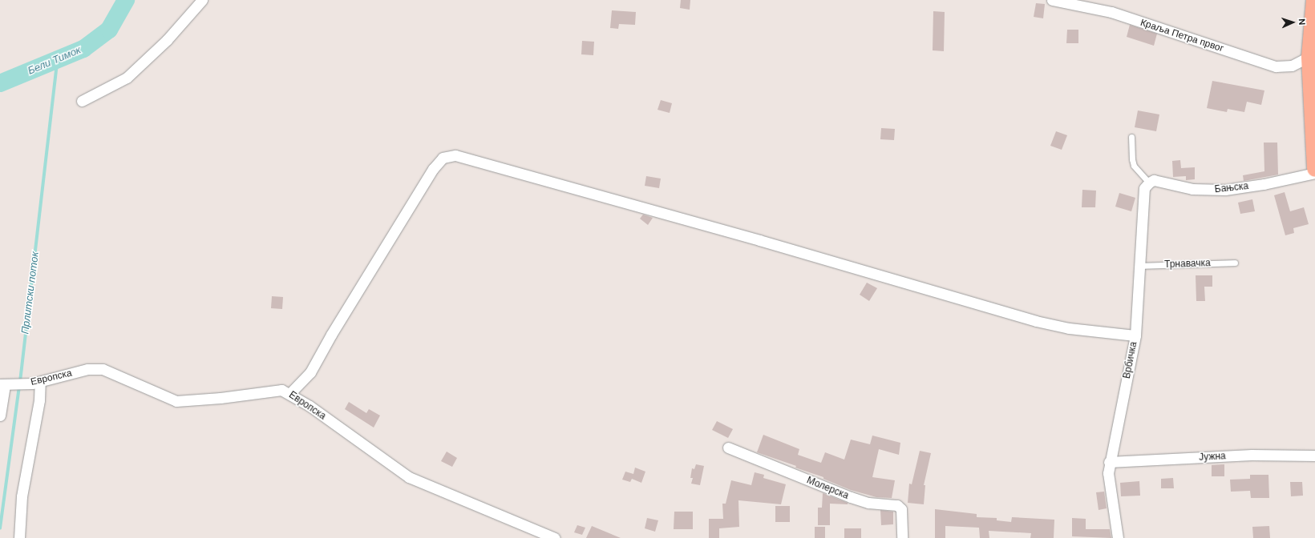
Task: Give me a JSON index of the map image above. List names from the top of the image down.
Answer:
{
  "streets": {
    "street": [
      "Краља Петра првог",
      "Бањска",
      "Врбичка",
      "Европска",
      "Јужна",
      "Молерска"
    ],
    "lane": ["Трнавачка"]
  },
  "crossings": [
    ["Бањска", "Врбичка"],
    ["Трнавачка", "Врбичка"],
    ["Врбичка", "Јужна"]
  ],
  "water": ["Бели Тимок", "Прлитски поток"],
  "north": "right"
}
